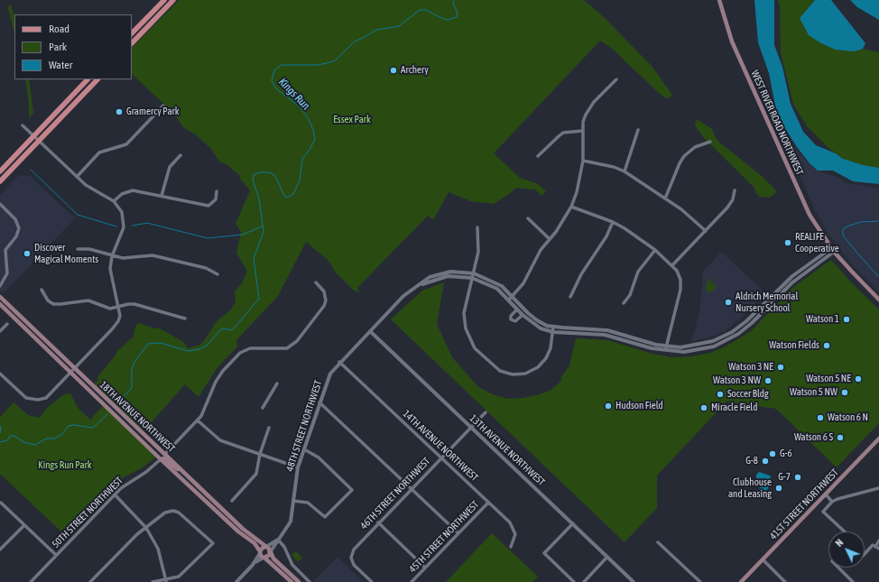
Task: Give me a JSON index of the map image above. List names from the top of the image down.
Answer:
{
  "streets": {
    "main road": ["WEST RIVER ROAD NORTHWEST", "18TH AVENUE NORTHWEST", "41ST STREET NORTHWEST"],
    "street": [
      "48TH STREET NORTHWEST",
      "14TH AVENUE NORTHWEST",
      "13TH AVENUE NORTHWEST",
      "46TH STREET NORTHWEST",
      "50TH STREET NORTHWEST",
      "45TH STREET NORTHWEST"
    ]
  },
  "crossings": [
    ["WEST RIVER ROAD NORTHWEST", "48TH STREET NORTHWEST"],
    ["18TH AVENUE NORTHWEST", "48TH STREET NORTHWEST"],
    ["18TH AVENUE NORTHWEST", "50TH STREET NORTHWEST"],
    ["48TH STREET NORTHWEST", "14TH AVENUE NORTHWEST"],
    ["48TH STREET NORTHWEST", "13TH AVENUE NORTHWEST"],
    ["14TH AVENUE NORTHWEST", "46TH STREET NORTHWEST"],
    ["14TH AVENUE NORTHWEST", "45TH STREET NORTHWEST"],
    ["13TH AVENUE NORTHWEST", "46TH STREET NORTHWEST"]
  ],
  "water": ["Kings Run"],
  "parks": ["Essex Park", "Kings Run Park"],
  "places": [
    "Archery",
    "Gramercy Park",
    "REALIFE Cooperative",
    "Discover Magical Moments",
    "Aldrich Memorial Nursery School",
    "Watson 1",
    "Watson Fields",
    "Watson 3 NE",
    "Watson 5 NE",
    "Watson 3 NW",
    "Watson 5 NW",
    "Soccer Bldg",
    "Hudson Field",
    "Miracle Field",
    "Watson 6 N",
    "Watson 6 S",
    "G-6",
    "G-8",
    "G-7",
    "Clubhouse and Leasing"
  ],
  "legend": ["Road", "Park", "Water"],
  "north": "top left"
}
